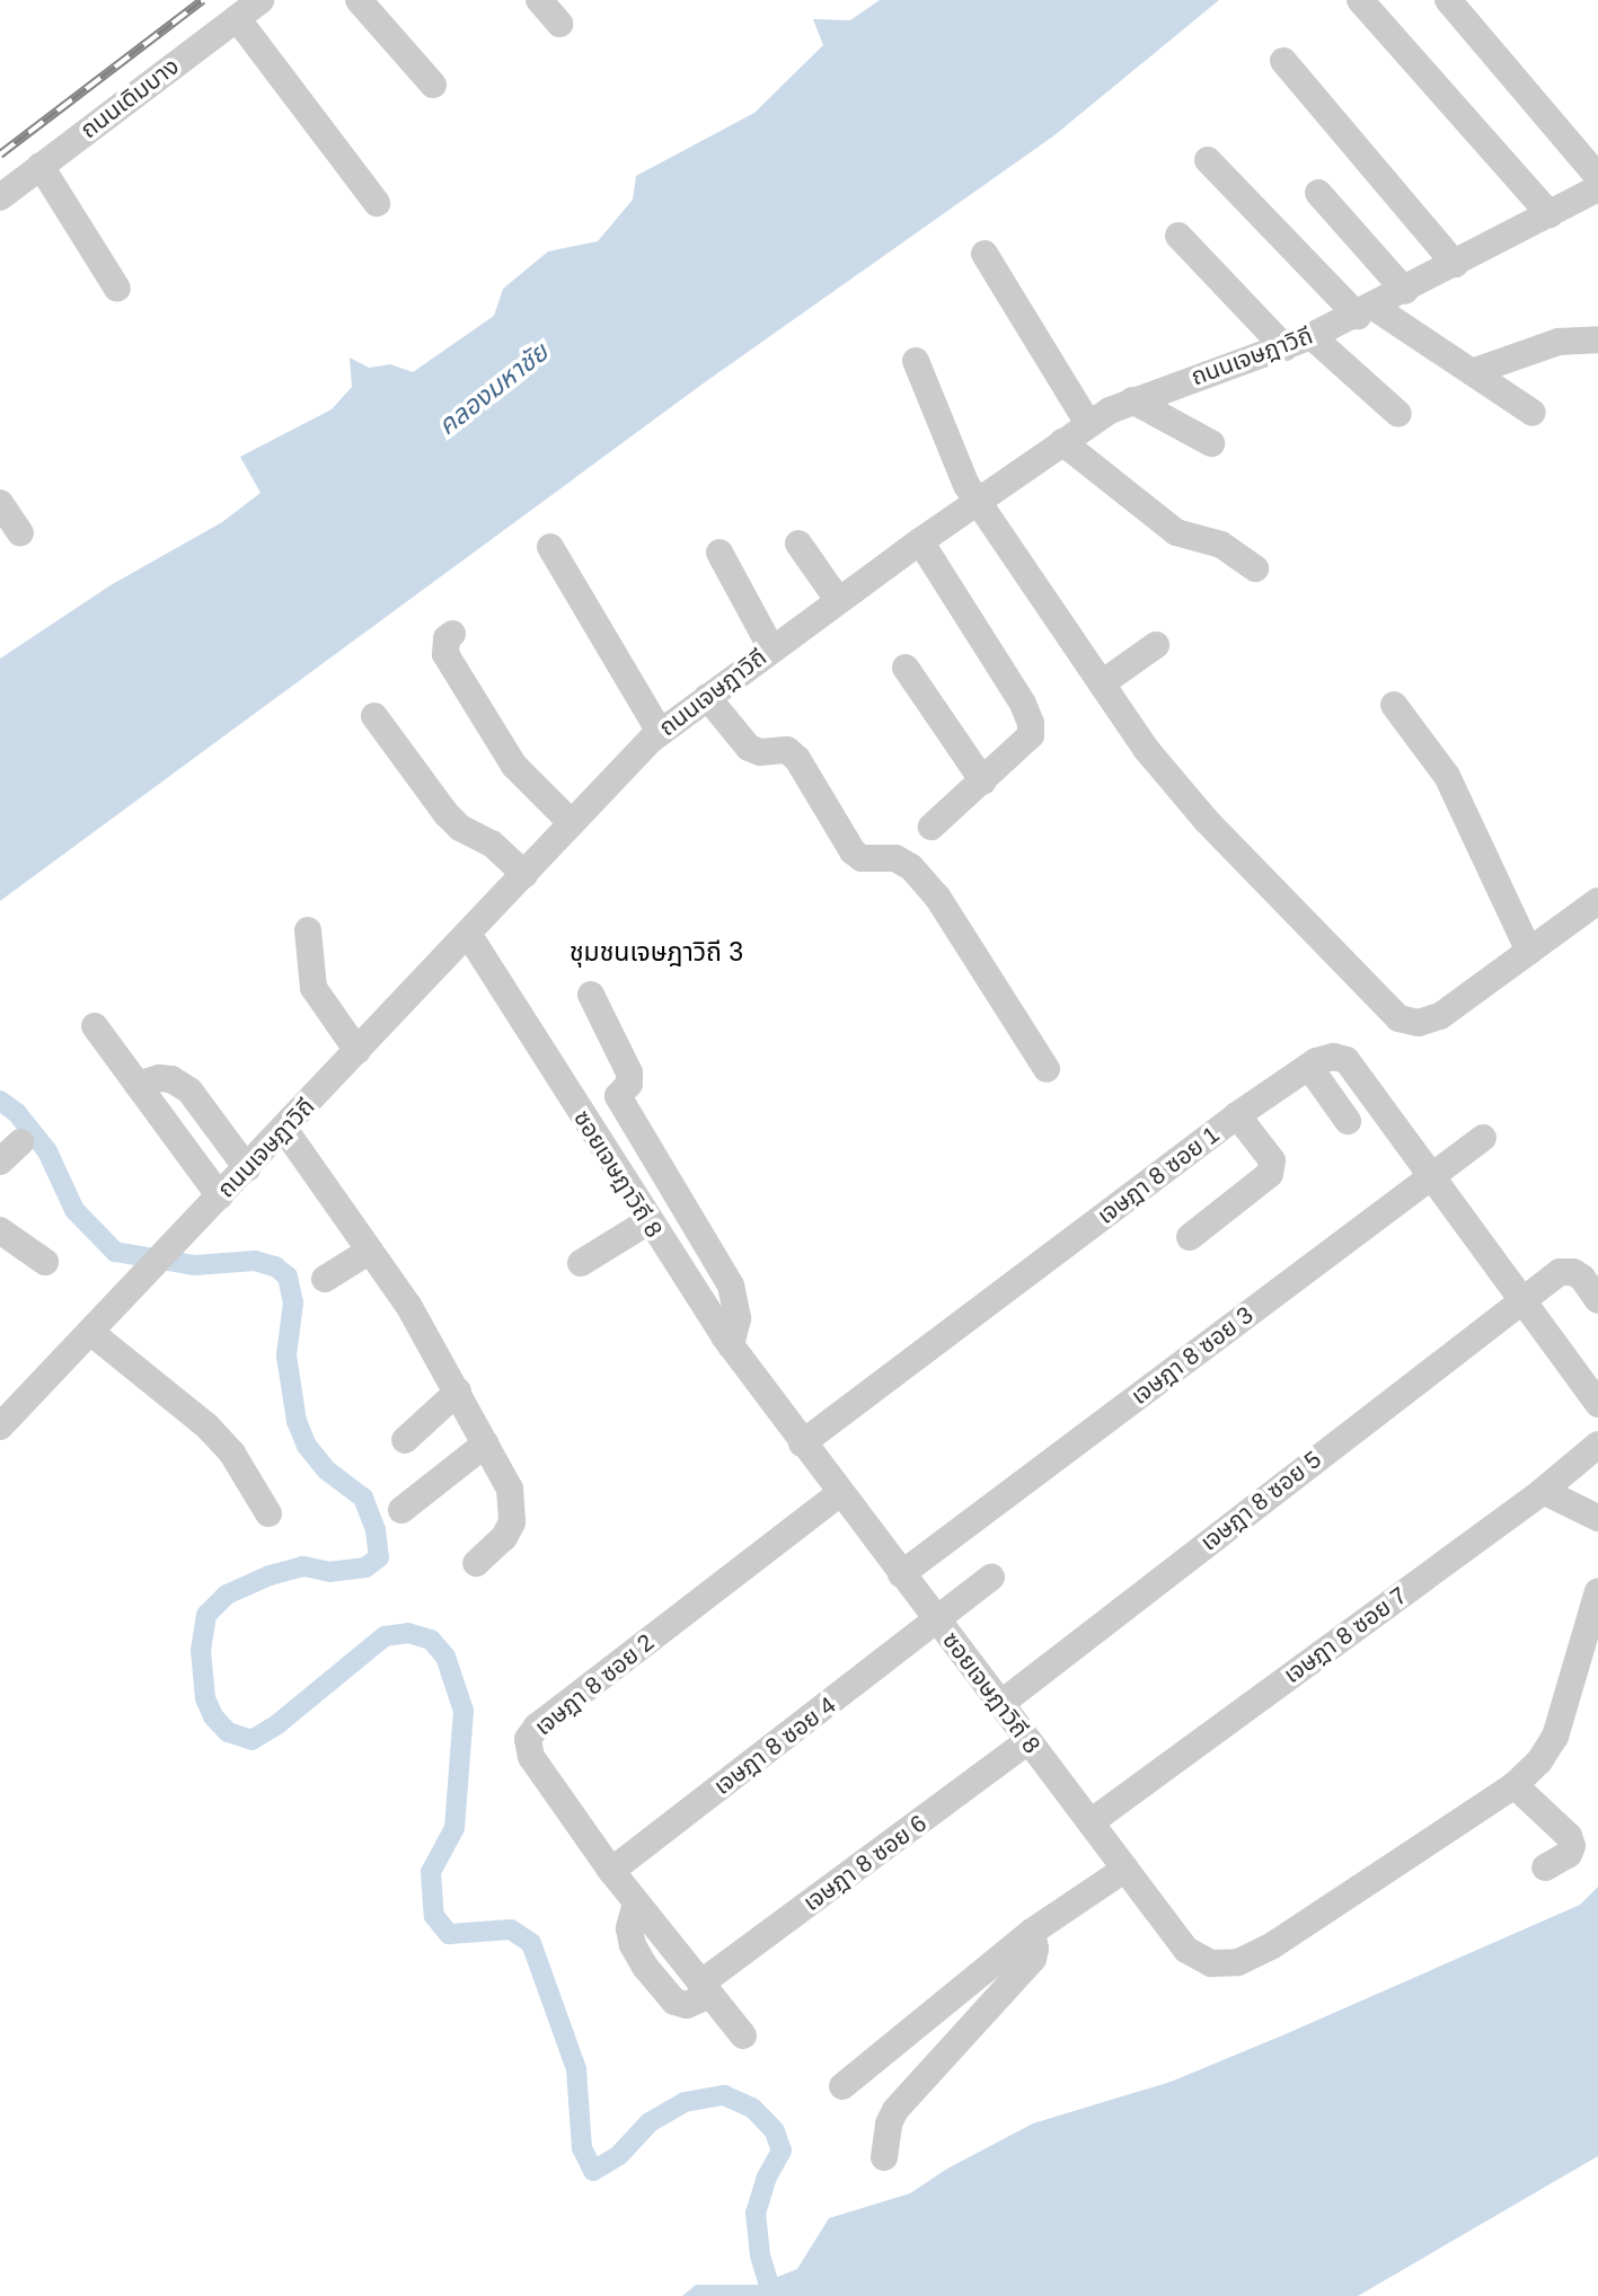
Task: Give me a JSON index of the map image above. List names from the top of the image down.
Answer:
{
  "streets": {
    "street": [
      "ถนนเดิมบาง",
      "ถนนเจษฎาวิถี",
      "ซอยเจษฎาวิถี 8",
      "เจษฎา 8 ซอย 1",
      "เจษฎา 8 ซอย 3",
      "เจษฎา 8 ซอย 5",
      "เจษฎา 8 ซอย 7",
      "เจษฎา 8 ซอย 2",
      "เจษฎา 8 ซอย 4",
      "เจษฎา 8 ซอย 6"
    ]
  },
  "crossings": [
    ["ถนนเจษฎาวิถี", "ซอยเจษฎาวิถี 8"],
    ["ซอยเจษฎาวิถี 8", "เจษฎา 8 ซอย 1"],
    ["ซอยเจษฎาวิถี 8", "เจษฎา 8 ซอย 3"],
    ["ซอยเจษฎาวิถี 8", "เจษฎา 8 ซอย 5"],
    ["ซอยเจษฎาวิถี 8", "เจษฎา 8 ซอย 7"],
    ["ซอยเจษฎาวิถี 8", "เจษฎา 8 ซอย 2"],
    ["ซอยเจษฎาวิถี 8", "เจษฎา 8 ซอย 4"],
    ["ซอยเจษฎาวิถี 8", "เจษฎา 8 ซอย 6"],
    ["เจษฎา 8 ซอย 1", "เจษฎา 8 ซอย 3"],
    ["เจษฎา 8 ซอย 1", "เจษฎา 8 ซอย 5"],
    ["เจษฎา 8 ซอย 2", "เจษฎา 8 ซอย 4"],
    ["เจษฎา 8 ซอย 2", "เจษฎา 8 ซอย 6"]
  ],
  "districts": ["ชุมชนเจษฎาวิถี 3"],
  "water": ["คลองมหาชัย"]
}
